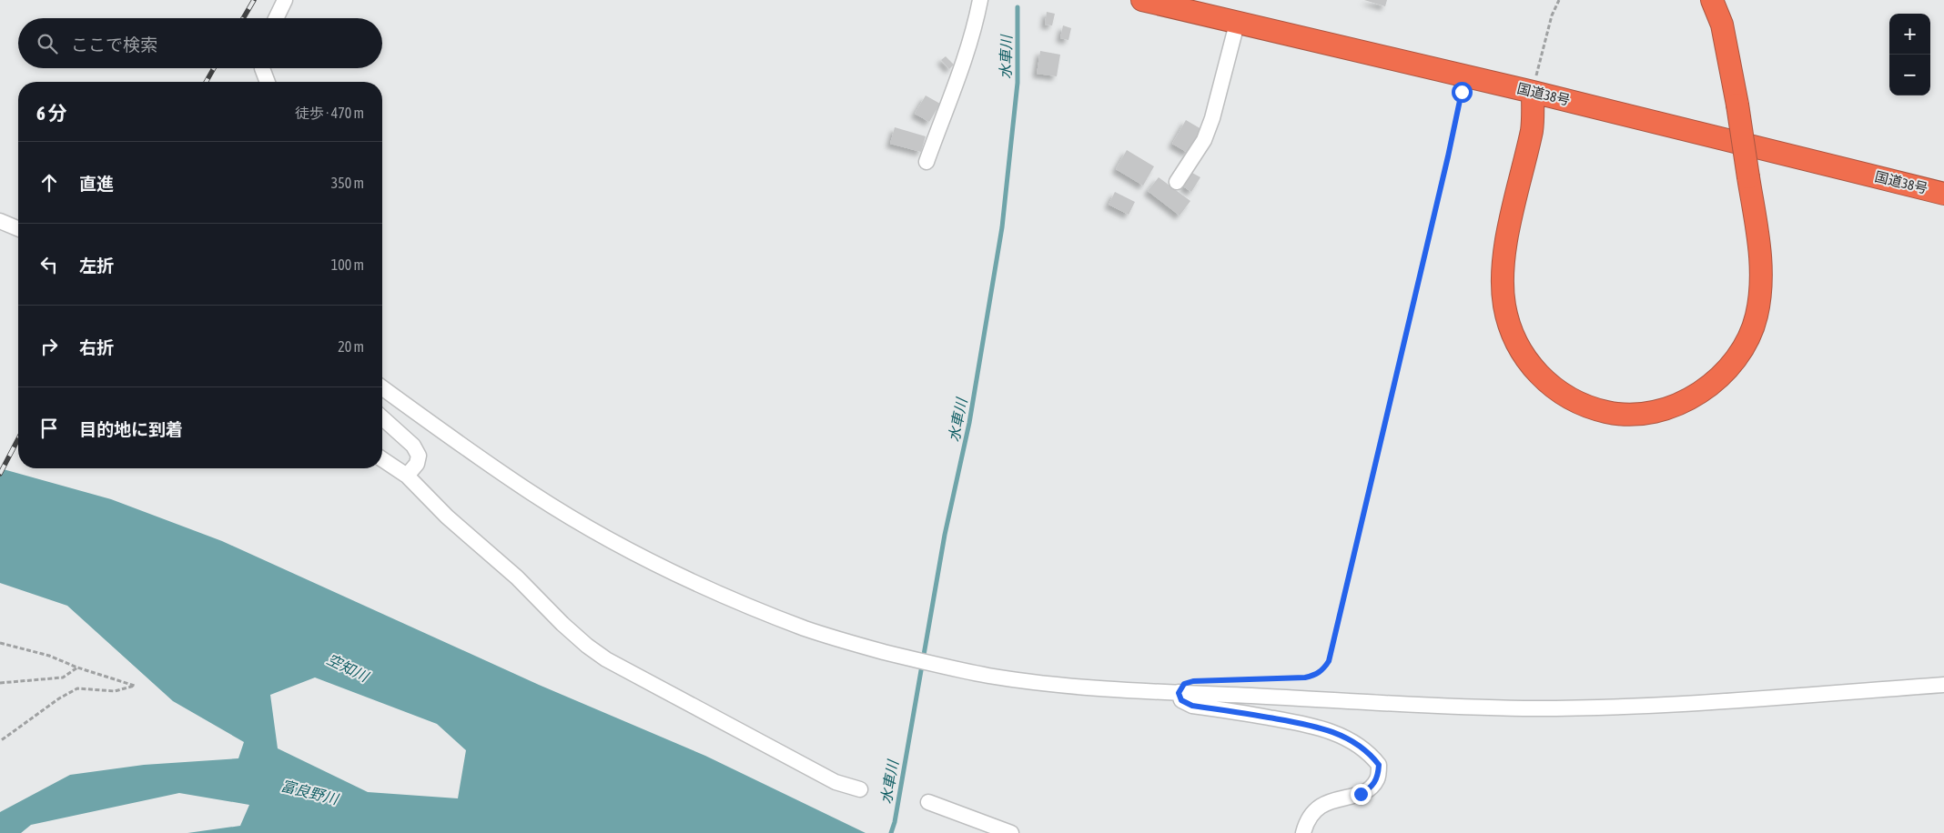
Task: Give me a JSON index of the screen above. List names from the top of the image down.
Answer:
{
  "streets": {
    "highway": ["国道38号"]
  },
  "water": ["水車川", "空知川", "富良野川"],
  "page": {
    "map_buttons": ["+", "−"],
    "search": "ここで検索",
    "heading": ["6 分", "徒歩 · 470 m"],
    "list": [
      ["直進", "350 m"],
      ["左折", "100 m"],
      ["右折", "20 m"],
      "目的地に到着"
    ]
  }
}
